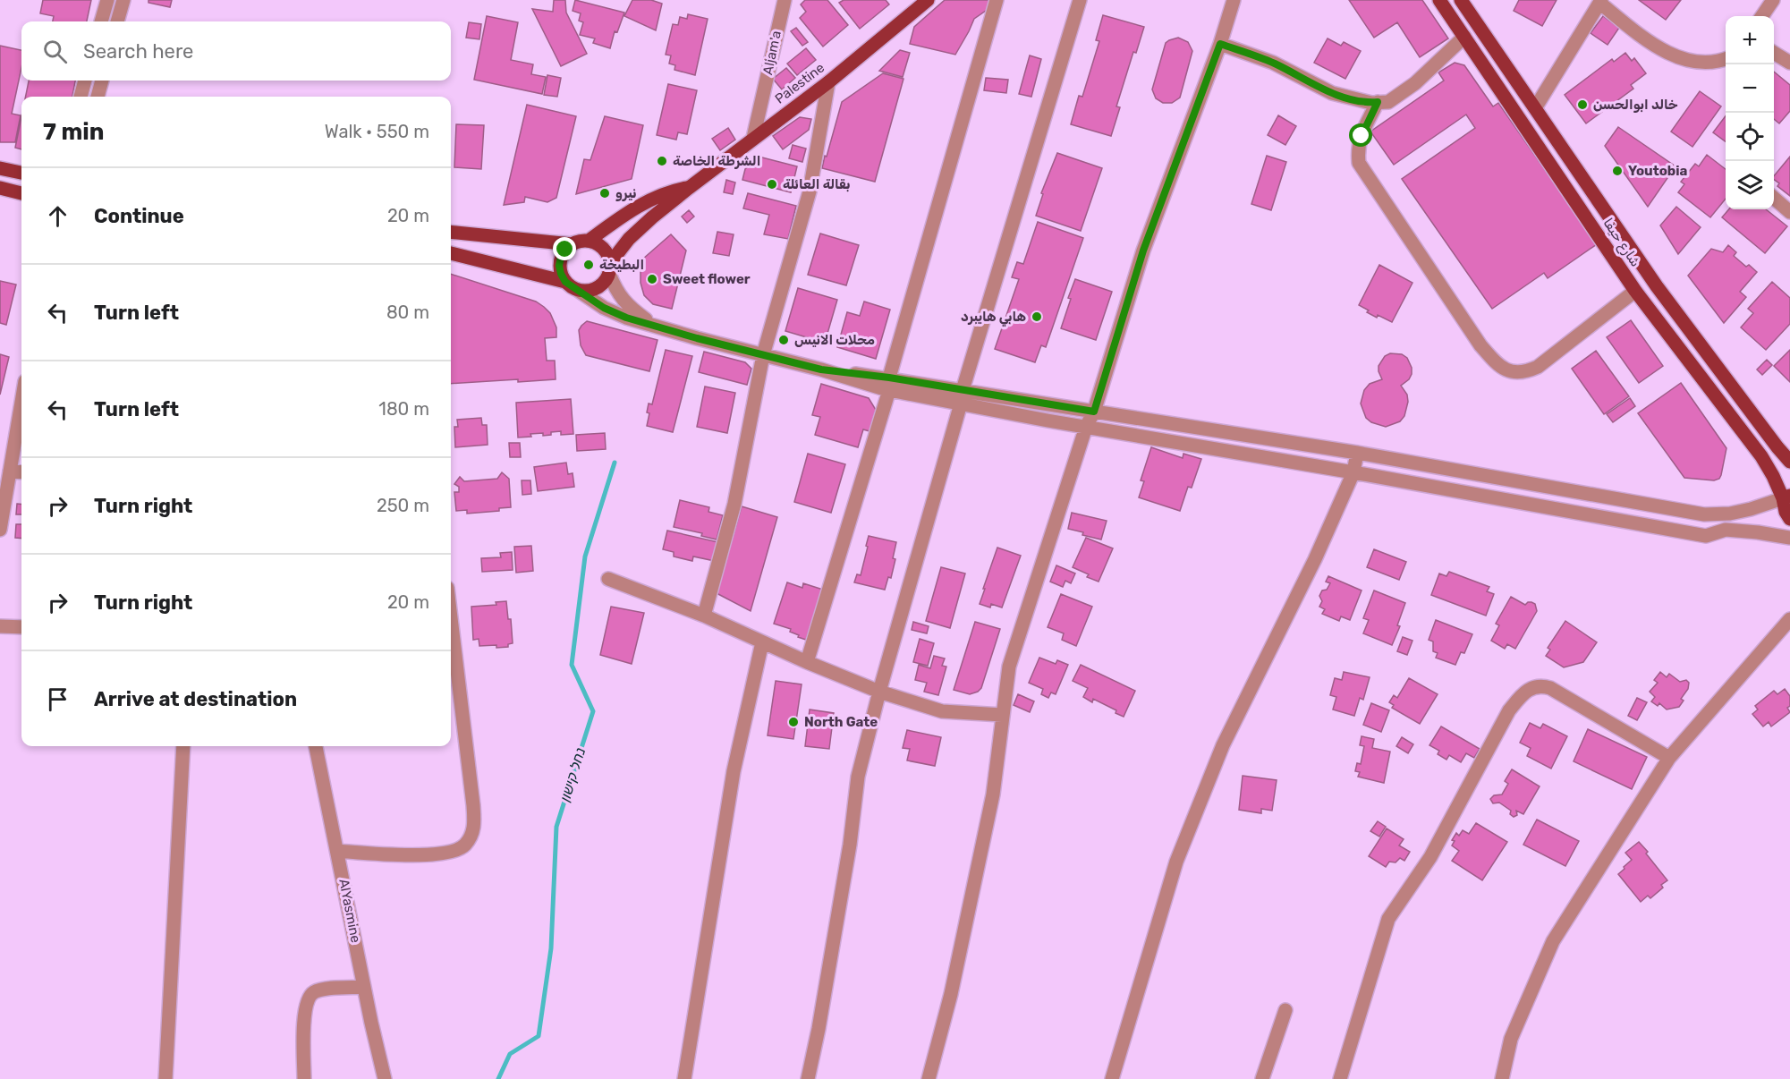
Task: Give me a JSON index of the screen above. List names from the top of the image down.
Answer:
{
  "streets": {
    "main road": ["Palestine", "شارع حيفا"],
    "street": ["Aljam'a", "AlYasmine"]
  },
  "crossings": [
    ["Aljam'a", "Palestine"]
  ],
  "water": ["נחל קישון"],
  "places": [
    "خالد ابوالحسن",
    "الشرطة الخاصة",
    "Youtobia",
    "بقالة العائلة",
    "نيرو",
    "البطيخة",
    "Sweet flower",
    "هابي هايبرد",
    "محلات الانيس",
    "North Gate"
  ],
  "page": {
    "map_buttons": ["+", "−"],
    "search": "Search here",
    "heading": ["7 min", "Walk · 550 m"],
    "list": [
      ["Continue", "20 m"],
      ["Turn left", "80 m"],
      ["Turn left", "180 m"],
      ["Turn right", "250 m"],
      ["Turn right", "20 m"],
      "Arrive at destination"
    ]
  }
}
